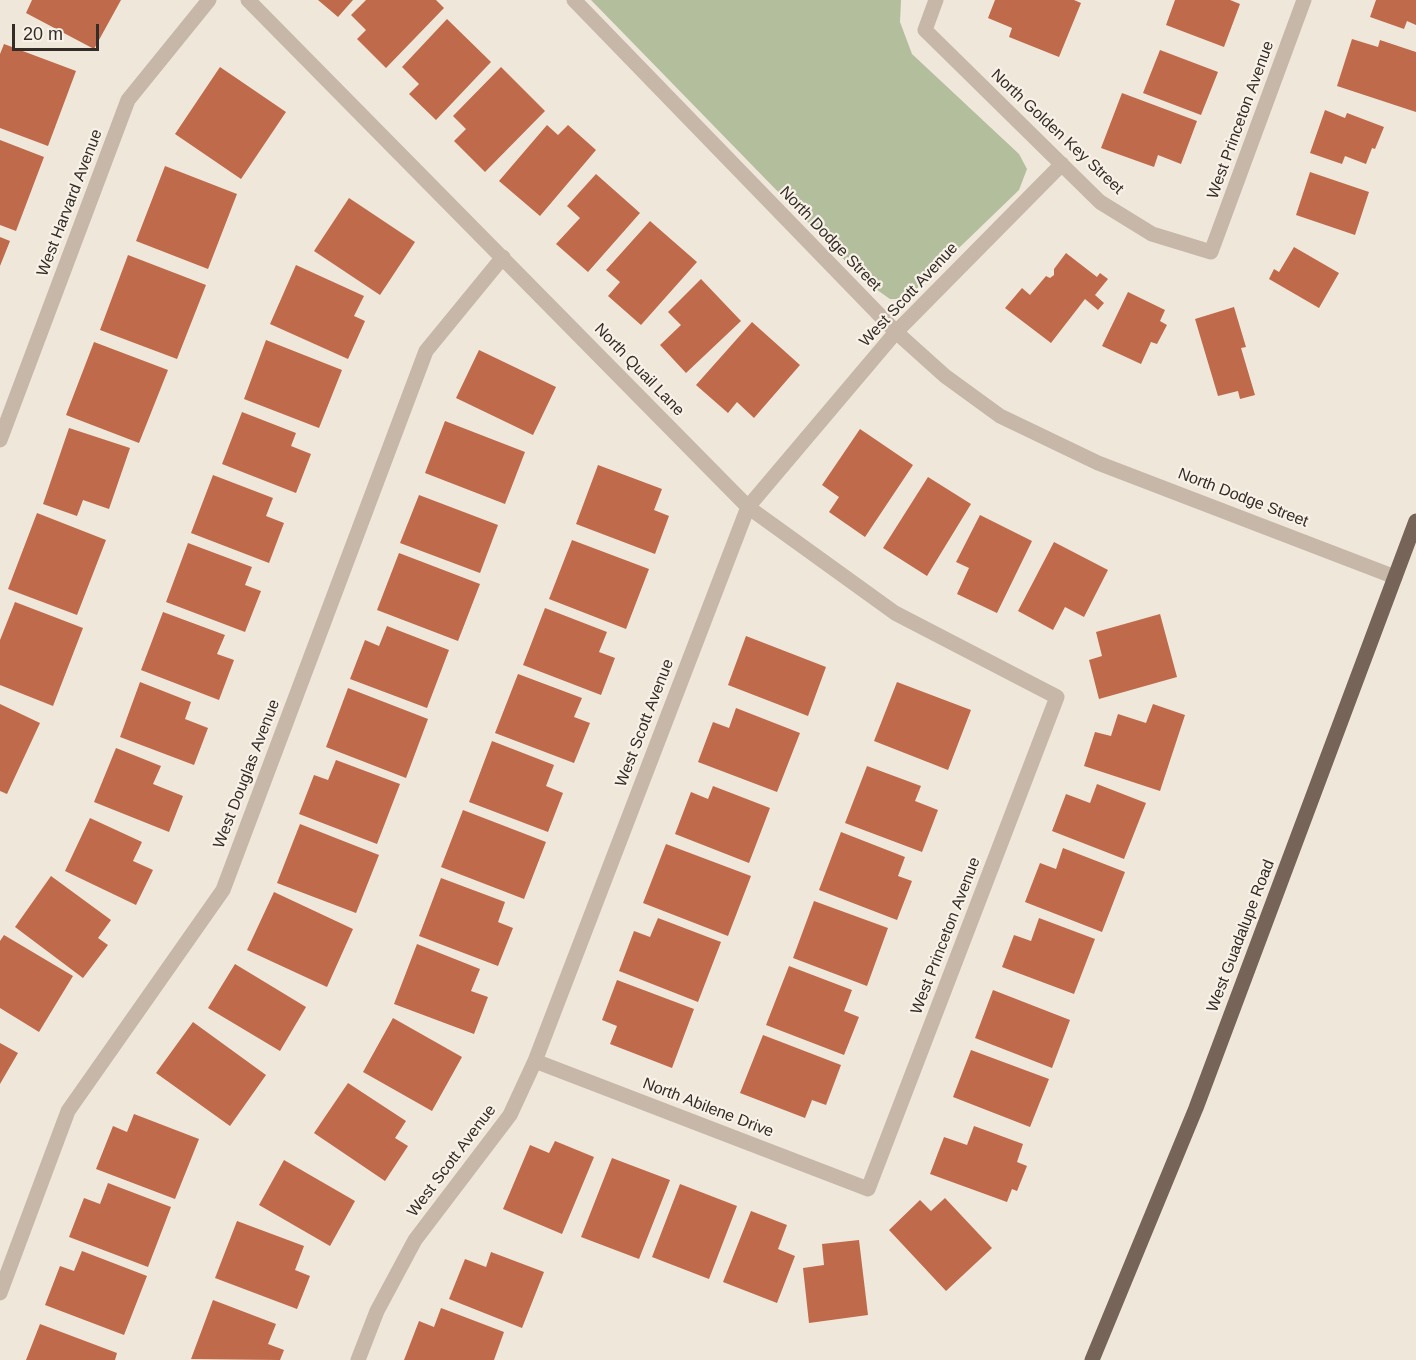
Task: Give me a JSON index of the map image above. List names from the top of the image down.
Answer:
{
  "streets": {
    "main road": ["West Guadalupe Road"],
    "street": [
      "West Princeton Avenue",
      "North Golden Key Street",
      "West Harvard Avenue",
      "North Dodge Street",
      "West Scott Avenue",
      "North Quail Lane",
      "West Douglas Avenue",
      "North Abilene Drive"
    ]
  },
  "crossings": [
    ["West Princeton Avenue", "North Golden Key Street"],
    ["West Princeton Avenue", "North Quail Lane"],
    ["West Princeton Avenue", "North Abilene Drive"],
    ["North Golden Key Street", "West Scott Avenue"],
    ["North Dodge Street", "West Scott Avenue"],
    ["North Dodge Street", "West Guadalupe Road"],
    ["West Scott Avenue", "North Quail Lane"],
    ["West Scott Avenue", "North Abilene Drive"],
    ["North Quail Lane", "West Douglas Avenue"]
  ],
  "scale_bar": "20 m"
}
